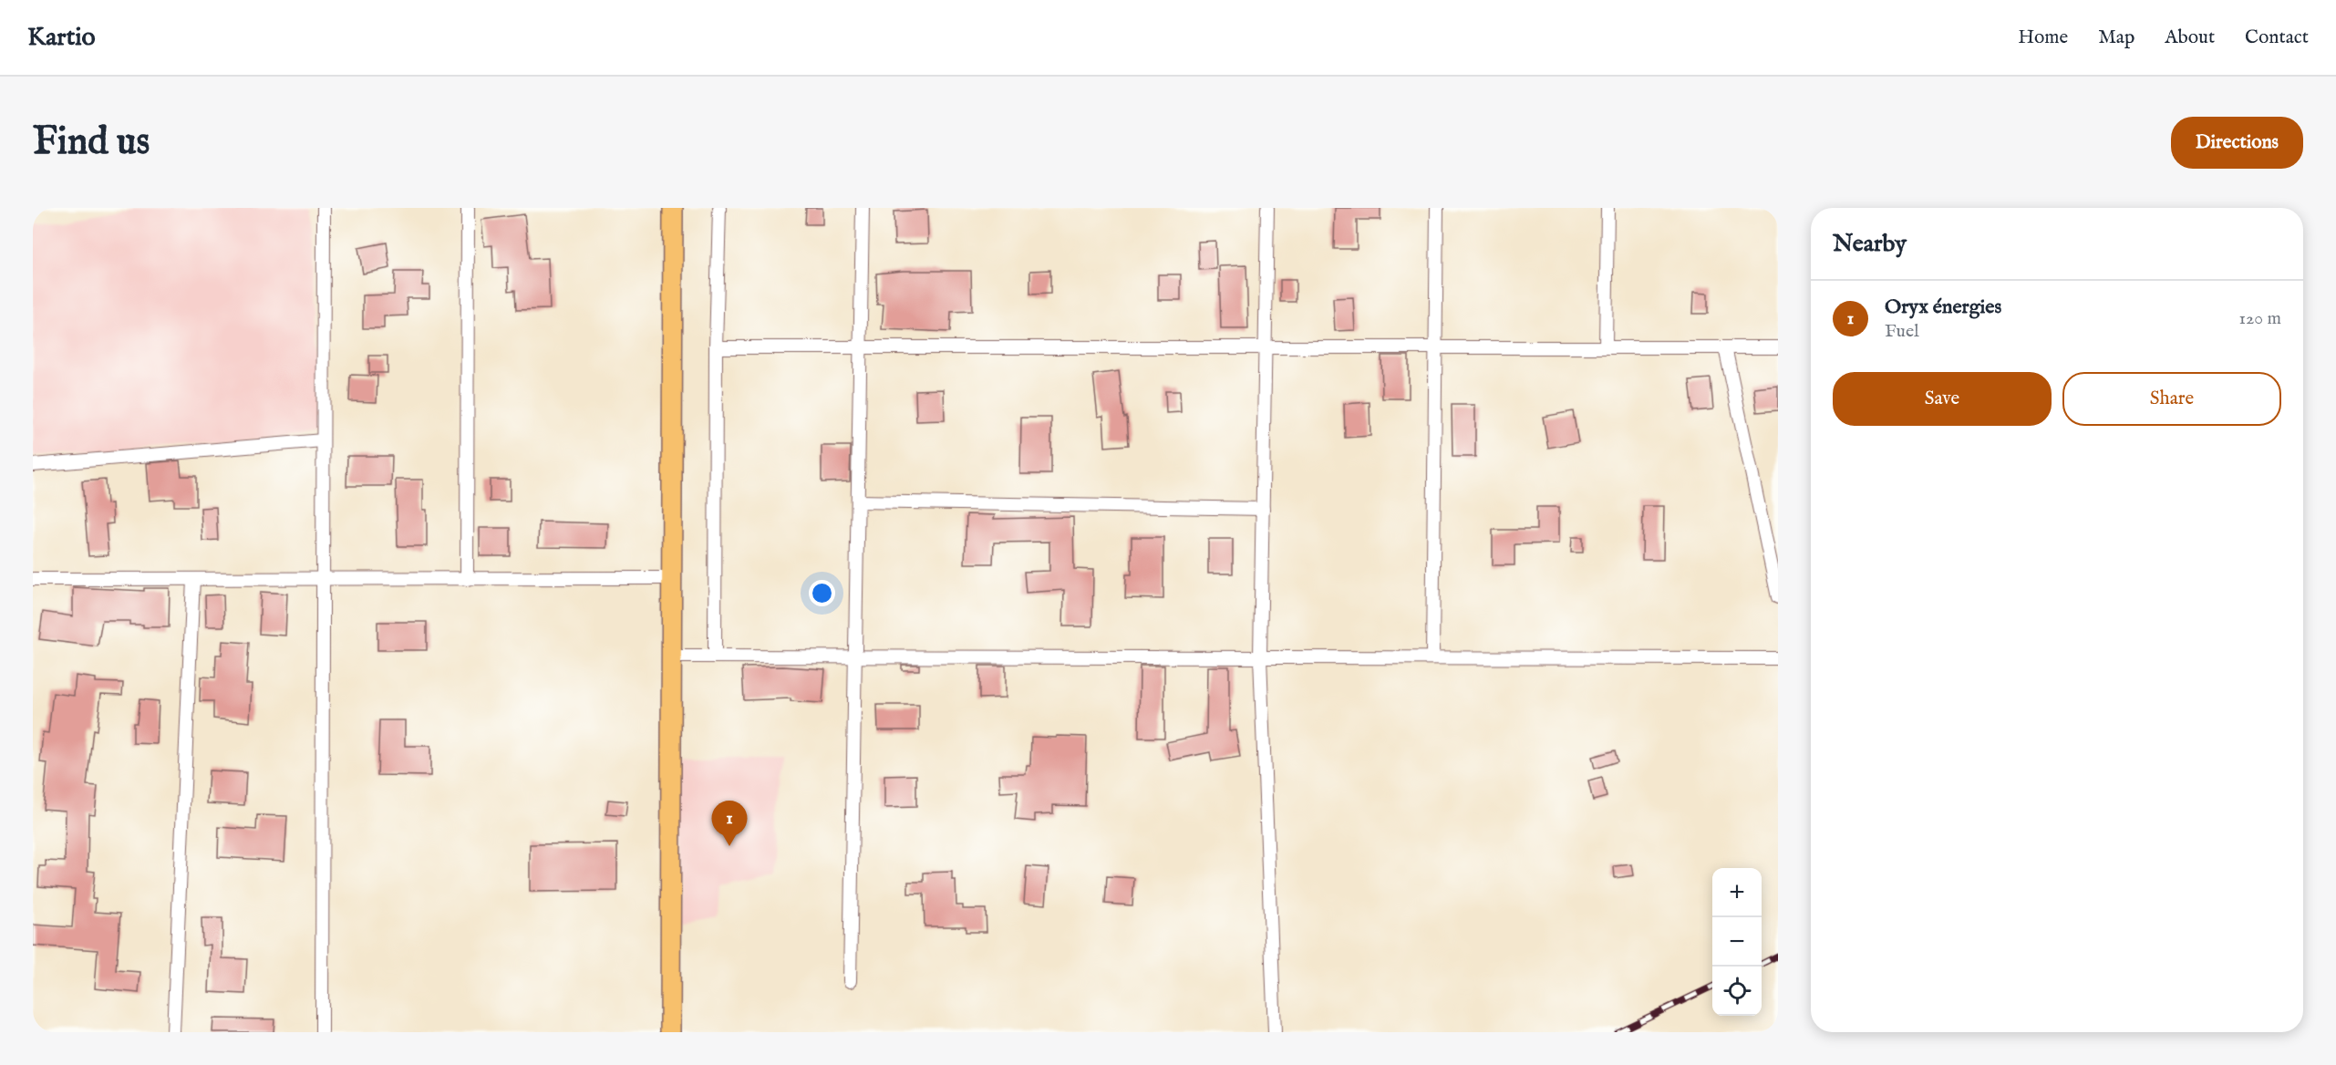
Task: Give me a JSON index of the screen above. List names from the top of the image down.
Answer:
{
  "page": {
    "header": "Kartio",
    "nav": [
      "Home",
      "Map",
      "About",
      "Contact"
    ],
    "buttons": [
      "Directions",
      ["Save", "Share"]
    ],
    "title": "Find us",
    "heading": "Nearby",
    "list": [
      {
        "mark": "1",
        "name": "Oryx énergies",
        "note": "Fuel",
        "value": "120 m"
      }
    ],
    "pins": "1",
    "map_buttons": ["+", "−"]
  }
}
